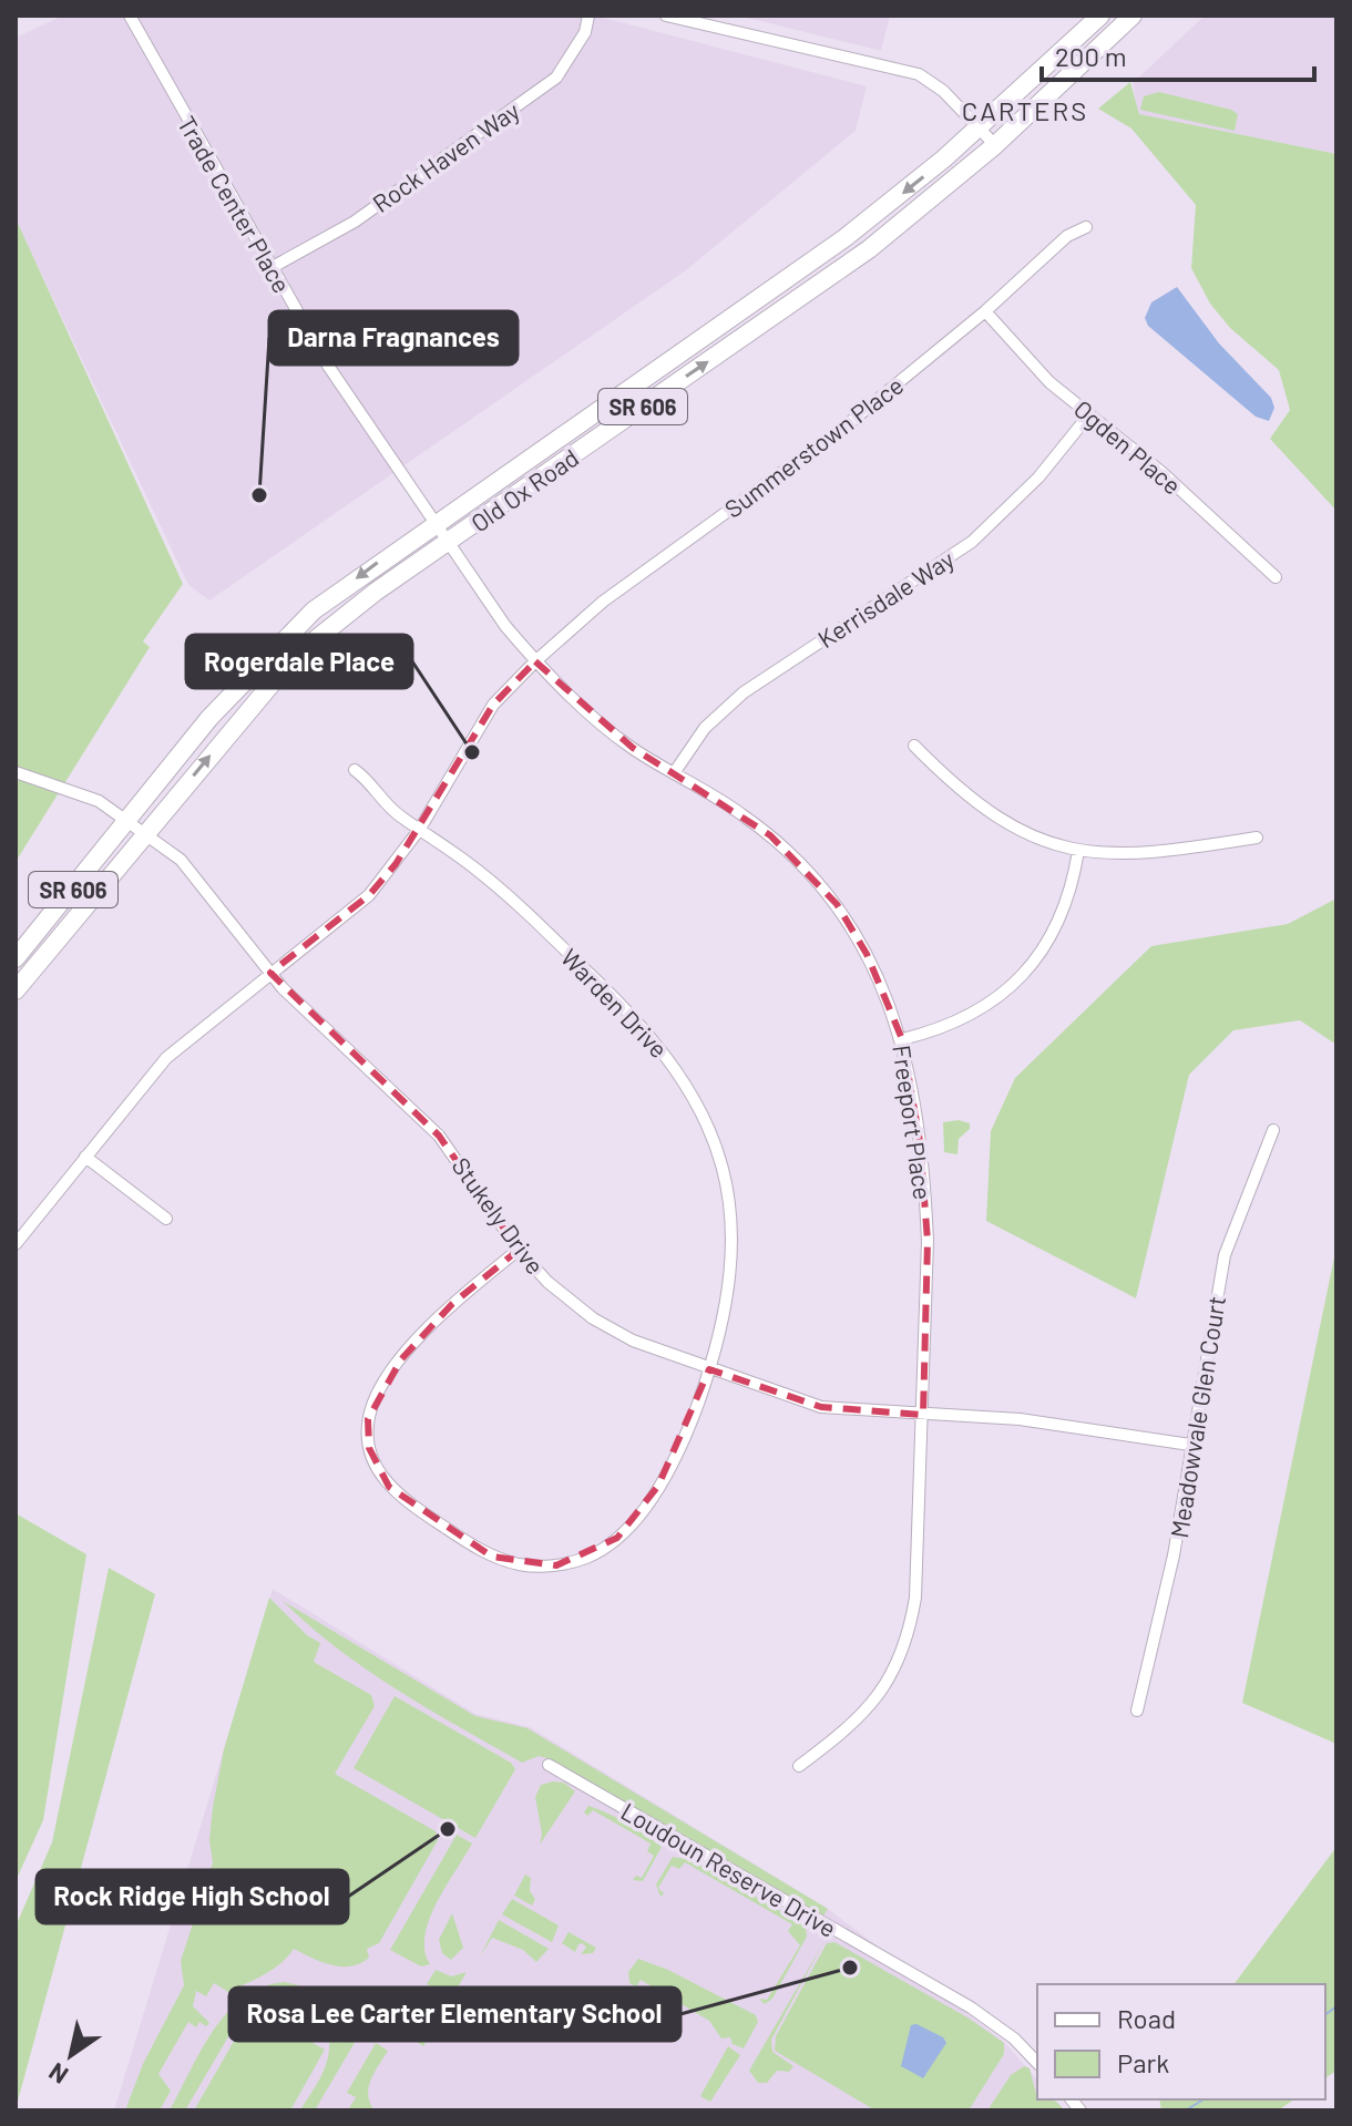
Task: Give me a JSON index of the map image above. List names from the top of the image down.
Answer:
{
  "streets": {
    "main road": ["SR 606", "Old Ox Road"],
    "street": [
      "Rock Haven Way",
      "Trade Center Place",
      "Summerstown Place",
      "Ogden Place",
      "Kerrisdale Way",
      "Warden Drive",
      "Freeport Place",
      "Stukely Drive",
      "Meadowvale Glen Court",
      "Loudoun Reserve Drive"
    ]
  },
  "crossings": [
    ["Rock Haven Way", "Trade Center Place"],
    ["Trade Center Place", "Old Ox Road"],
    ["Trade Center Place", "Freeport Place"],
    ["Summerstown Place", "Ogden Place"],
    ["Summerstown Place", "Warden Drive"],
    ["Summerstown Place", "Freeport Place"],
    ["Summerstown Place", "Stukely Drive"],
    ["Ogden Place", "Kerrisdale Way"],
    ["Old Ox Road", "Freeport Place"],
    ["Old Ox Road", "Stukely Drive"],
    ["Kerrisdale Way", "Freeport Place"],
    ["Warden Drive", "Stukely Drive"],
    ["Freeport Place", "Stukely Drive"],
    ["Stukely Drive", "Meadowvale Glen Court"]
  ],
  "districts": ["CARTERS"],
  "places": [
    "Darna Fragnances",
    "Rogerdale Place",
    "Rock Ridge High School",
    "Rosa Lee Carter Elementary School"
  ],
  "legend": ["Road", "Park"],
  "scale_bar": "200 m",
  "north": "bottom left"
}
